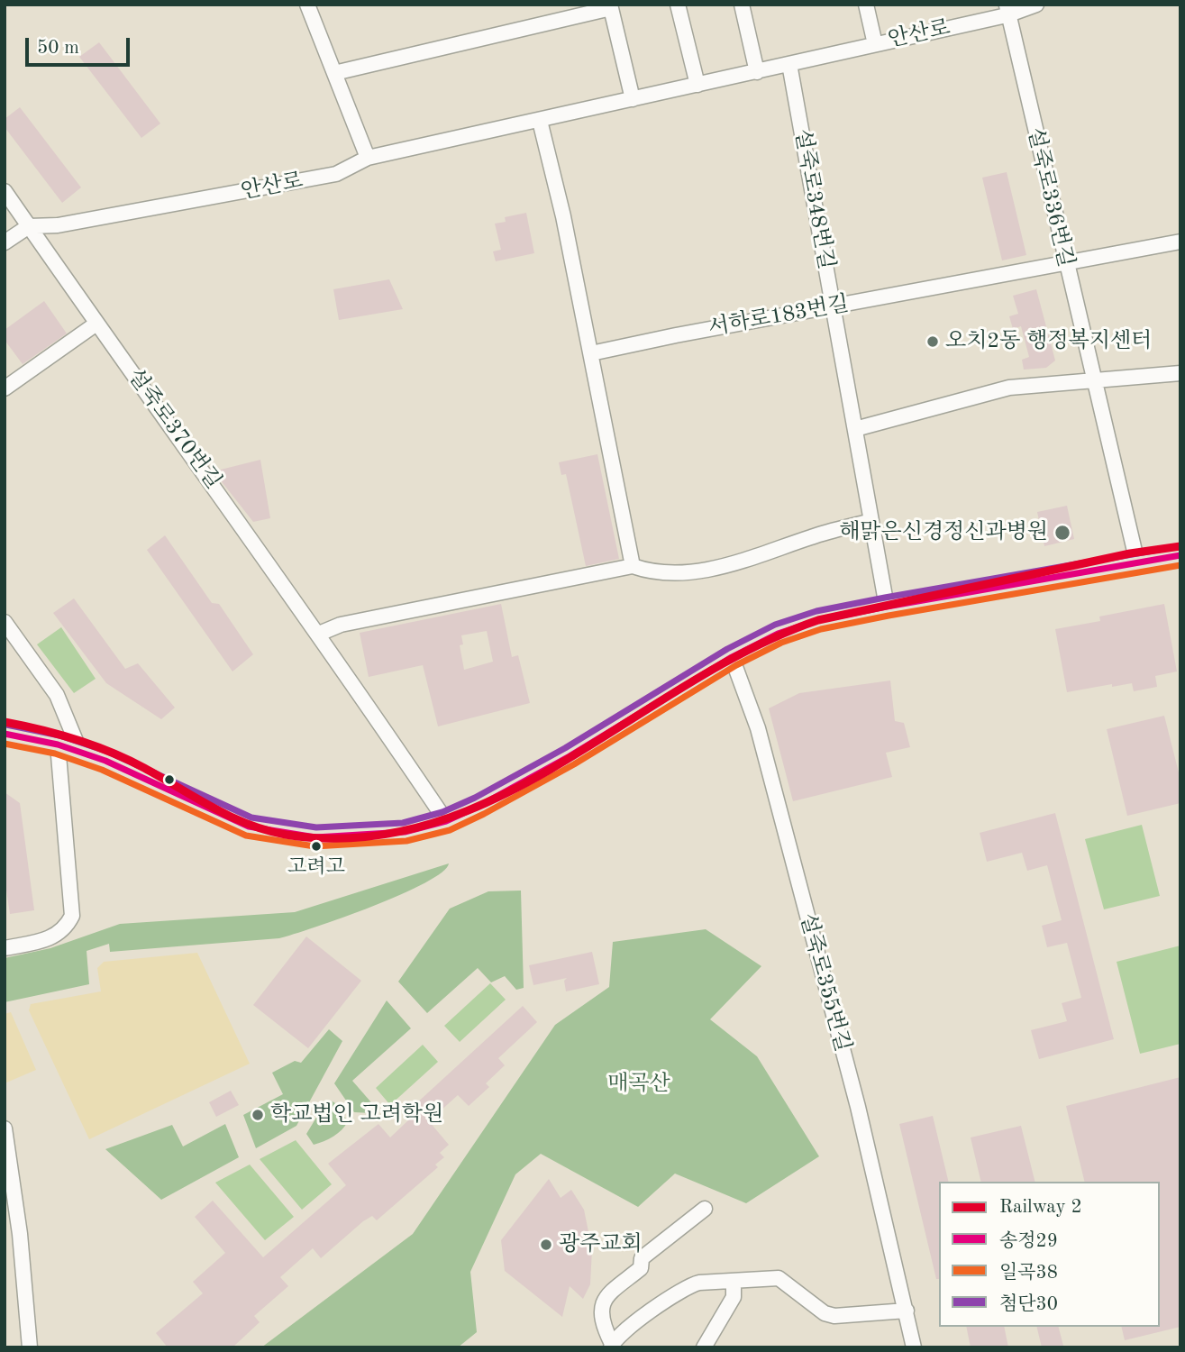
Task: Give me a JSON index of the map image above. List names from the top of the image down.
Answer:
{
  "streets": {
    "street": [
      "안산로",
      "설죽로336번길",
      "설죽로348번길",
      "서하로183번길",
      "설죽로370번길",
      "설죽로355번길"
    ]
  },
  "crossings": [
    ["안산로", "설죽로336번길"],
    ["안산로", "설죽로348번길"],
    ["안산로", "설죽로370번길"],
    ["설죽로336번길", "서하로183번길"],
    ["설죽로348번길", "서하로183번길"]
  ],
  "parks": ["매곡산"],
  "places": [
    "오치2동 행정복지센터",
    "해맑은신경정신과병원",
    "고려고",
    "학교법인 고려학원",
    "광주교회"
  ],
  "lines": [
    "rail line 2",
    "transit line 첨단30",
    "transit line 송정29",
    "transit line 일곡38"
  ],
  "legend": [
    "Railway 2",
    "송정29",
    "일곡38",
    "첨단30"
  ],
  "scale_bar": "50 m"
}
